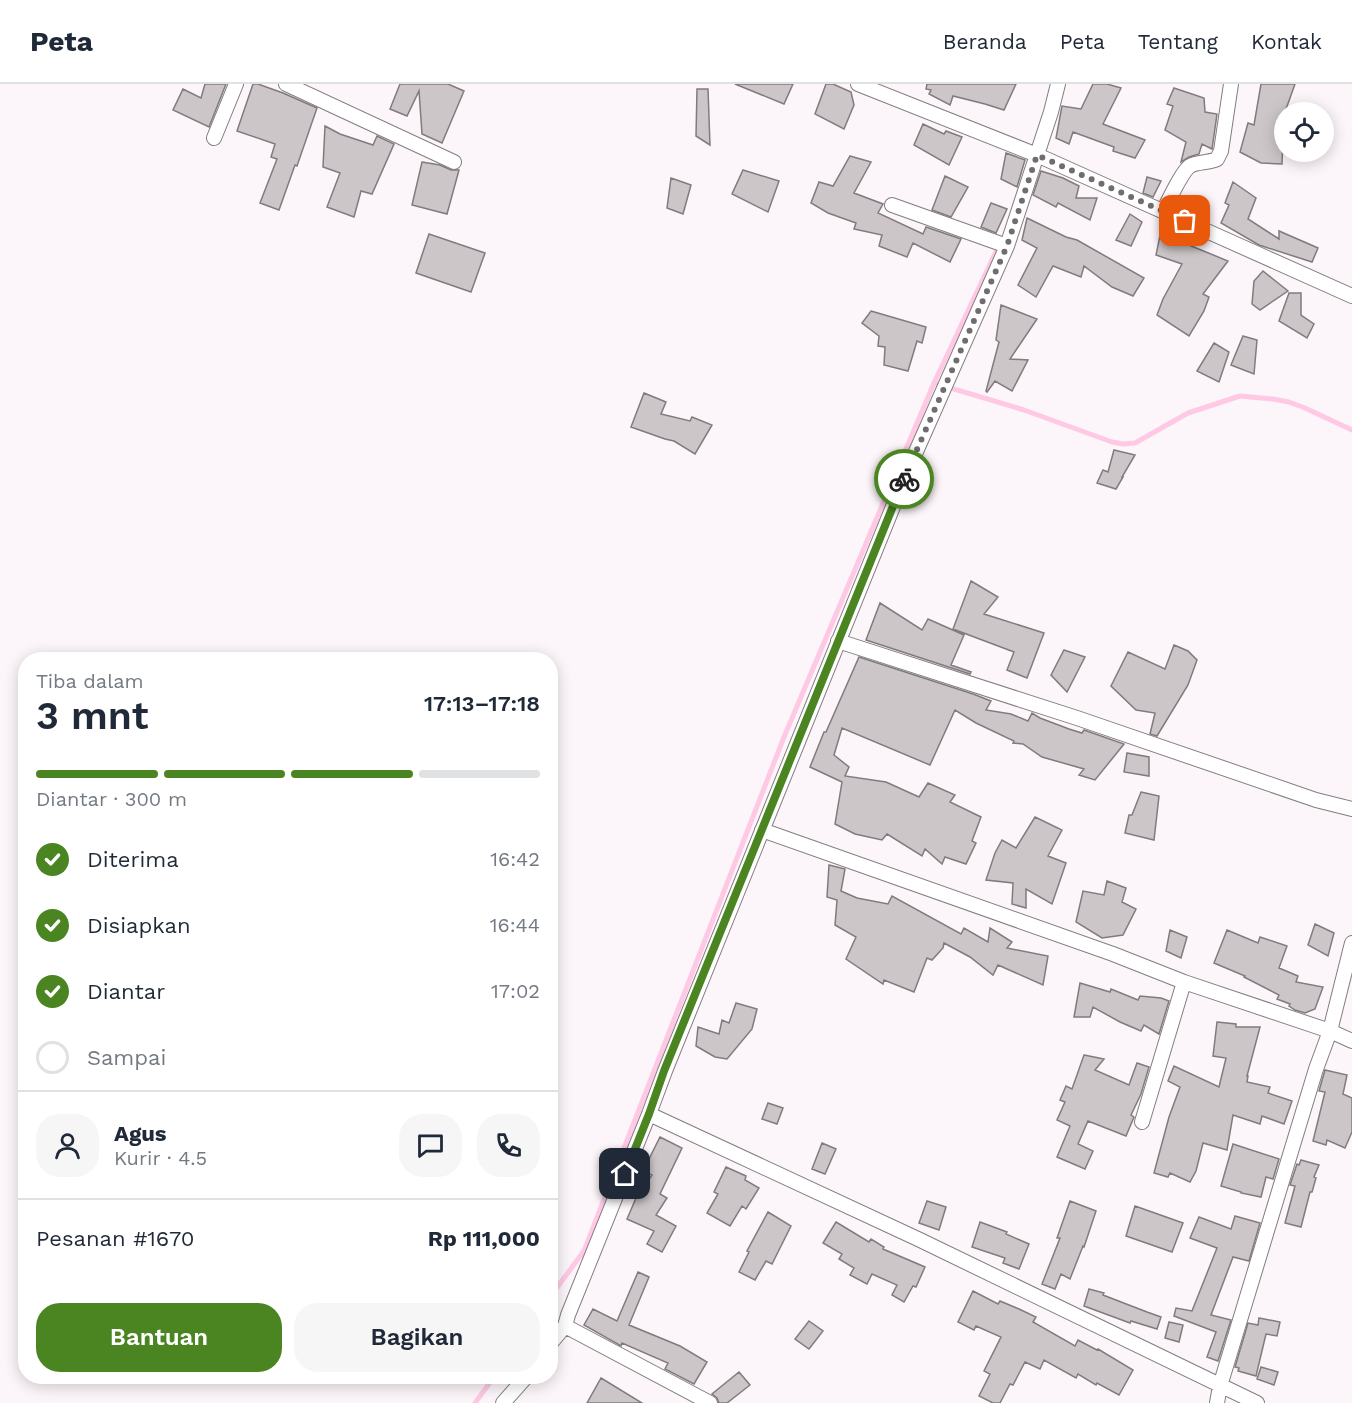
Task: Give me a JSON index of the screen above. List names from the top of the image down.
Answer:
{
  "page": {
    "header": "Peta",
    "nav": [
      "Beranda",
      "Peta",
      "Tentang",
      "Kontak"
    ],
    "heading": ["3 mnt", "Tiba dalam", "17:13–17:18"],
    "panel": [
      "Agus",
      "Kurir · 4.5",
      "Pesanan #1670",
      "Rp 111,000"
    ],
    "bar": "Diantar · 300 m",
    "list": [
      ["Diterima", "16:42"],
      ["Disiapkan", "16:44"],
      ["Diantar", "17:02"],
      "Sampai"
    ],
    "buttons": ["Bantuan", "Bagikan"]
  }
}
